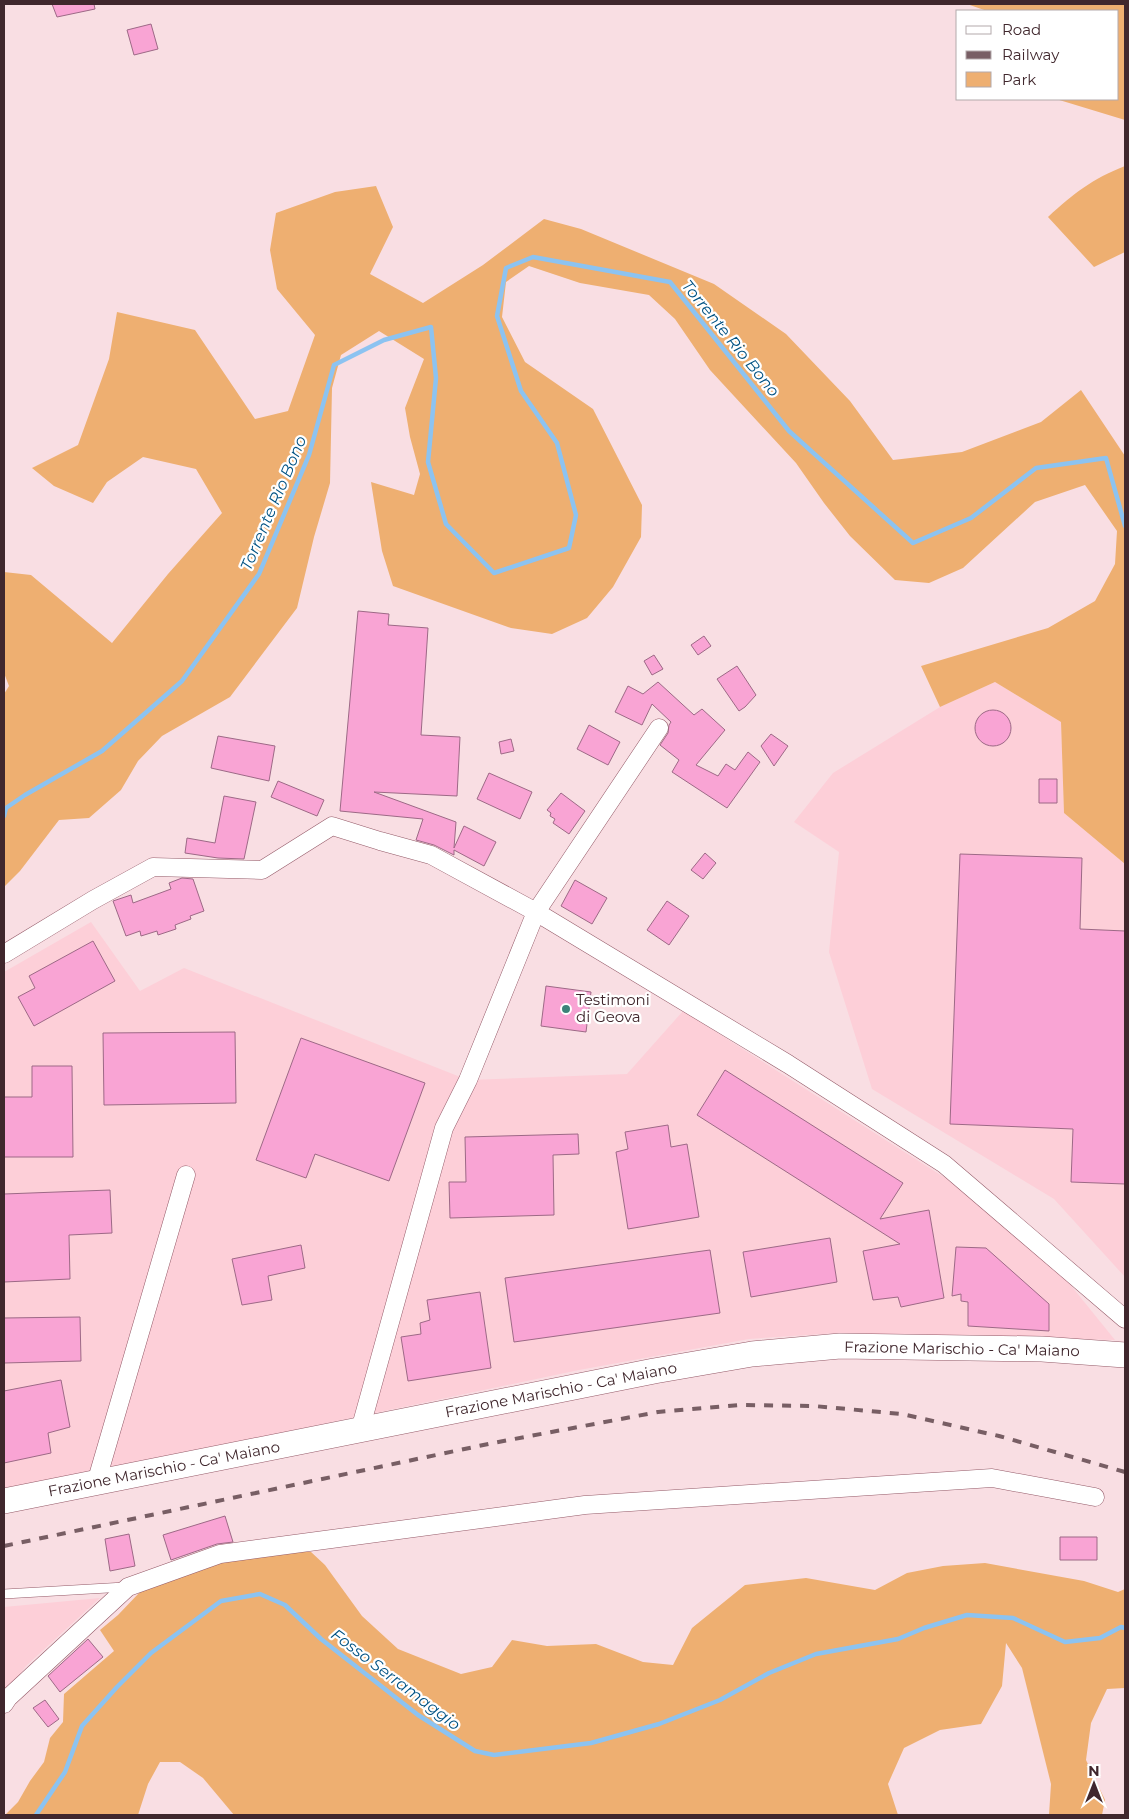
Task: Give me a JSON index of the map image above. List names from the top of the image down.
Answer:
{
  "streets": {
    "main road": ["Frazione Marischio - Ca' Maiano"]
  },
  "water": ["Torrente Rio Bono", "Fosso Serramaggio"],
  "places": ["Testimoni di Geova"],
  "legend": ["Road", "Railway", "Park"],
  "north": "top"
}
